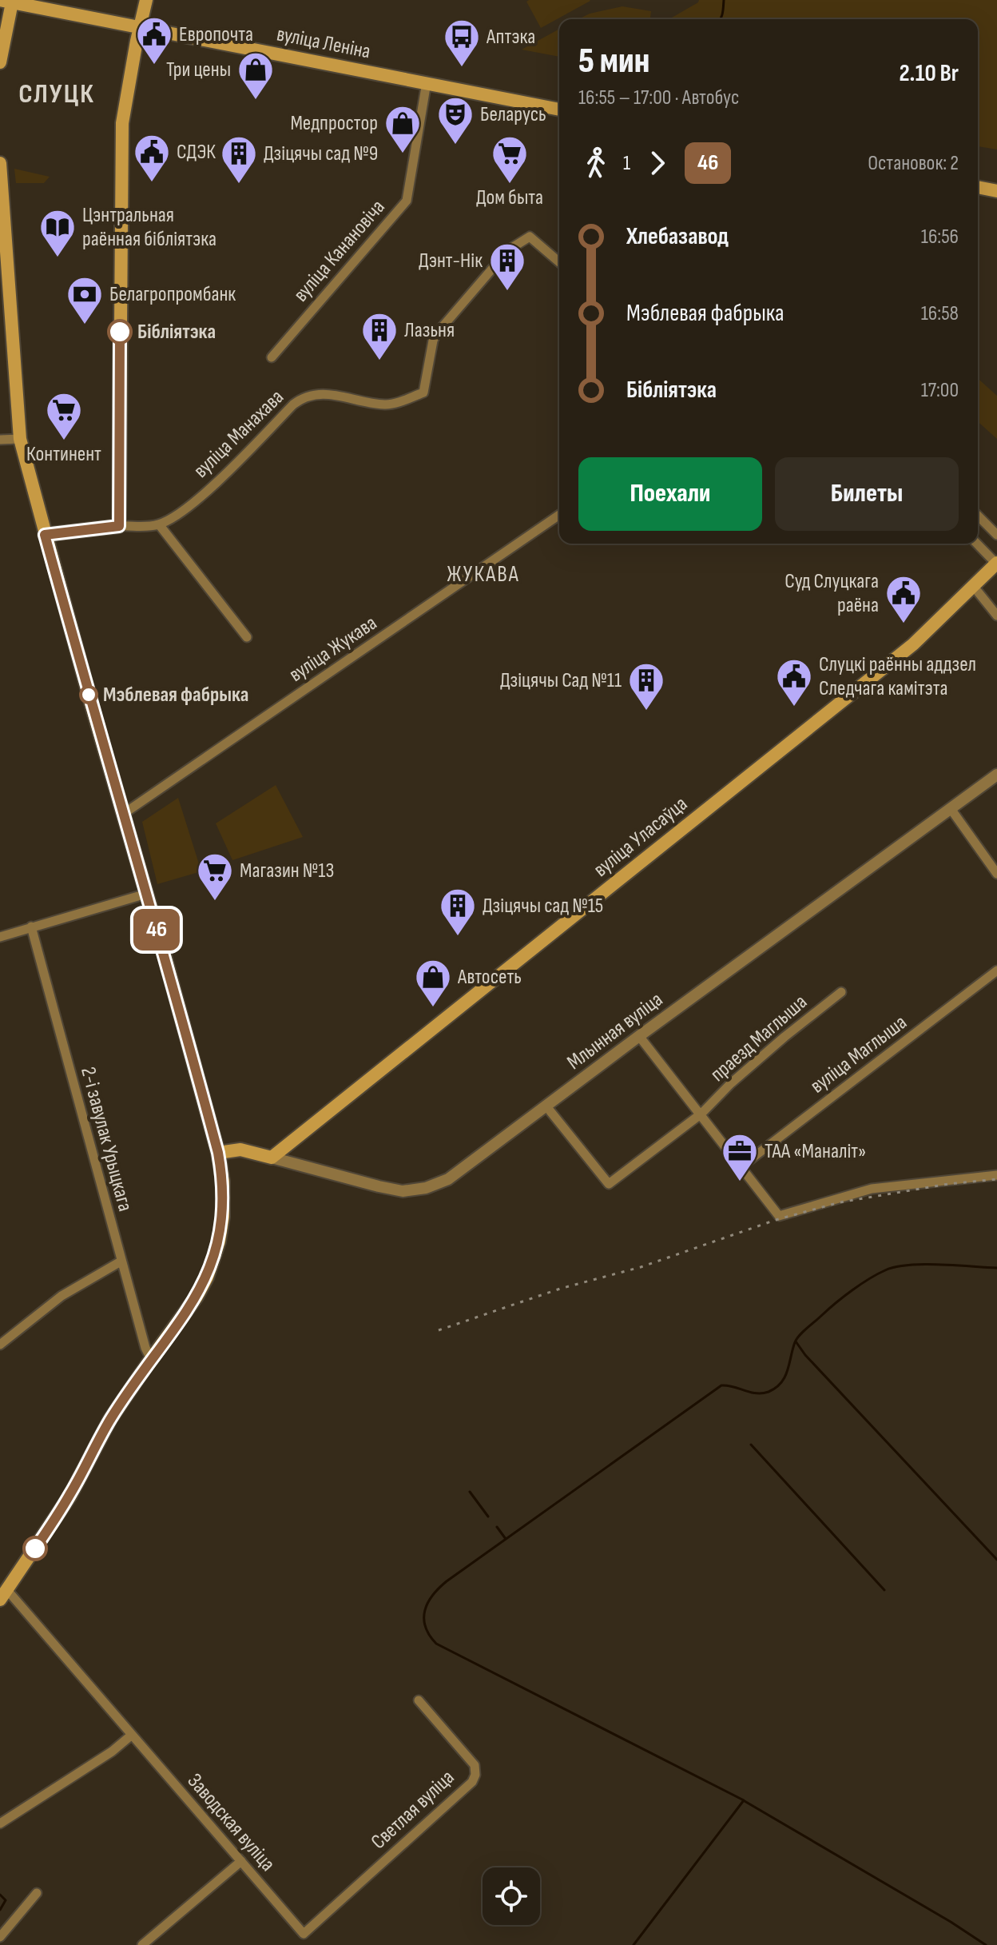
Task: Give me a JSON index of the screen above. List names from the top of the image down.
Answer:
{
  "streets": {
    "main road": ["вуліца Леніна", "вуліца Уласаўца", "Млынная вуліца"],
    "street": [
      "вуліца Канановіча",
      "вуліца Манахава",
      "вуліца Жукава",
      "праезд Маглыша",
      "вуліца Маглыша",
      "2-і завулак Урыцкага",
      "Светлая вуліца",
      "Заводская вуліца"
    ]
  },
  "crossings": [
    ["вуліца Леніна", "вуліца Канановіча"],
    ["вуліца Уласаўца", "Млынная вуліца"],
    ["Млынная вуліца", "праезд Маглыша"],
    ["Светлая вуліца", "Заводская вуліца"]
  ],
  "districts": ["СЛУЦК", "ЖУКАВА"],
  "places": {
    "public building": [
      "Европочта",
      "СДЭК",
      "Суд Слуцкага раёна",
      "Слуцкі раённы аддзел Следчага камітэта"
    ],
    "bus stop": ["Аптэка"],
    "shop": ["Три цены", "Медпростор", "Автосеть"],
    "theatre": ["Беларусь"],
    "building": [
      "Дзіцячы сад №9",
      "Дэнт-Нік",
      "Лазьня",
      "Дзіцячы Сад №11",
      "Дзіцячы сад №15"
    ],
    "supermarket": ["Дом быта", "Континент", "Магазин №13"],
    "library": ["Цэнтральная раённая бібліятэка"],
    "bank": ["Белагропромбанк"],
    "other": ["Бібліятэка", "Мэблевая фабрыка"],
    "office": ["ТАА «Маналіт»"]
  },
  "lines": ["bus line 46"],
  "page": {
    "on_map": "46",
    "heading": ["5 мин", "16:55 – 17:00 · Автобус", "2.10 Br"],
    "legs": ["1", "46", "Остановок: 2"],
    "list": [
      {
        "name": "Хлебазавод",
        "value": "16:56"
      },
      {
        "name": "Мэблевая фабрыка",
        "value": "16:58"
      },
      {
        "name": "Бібліятэка",
        "value": "17:00"
      }
    ],
    "buttons": ["Поехали", "Билеты"]
  }
}
